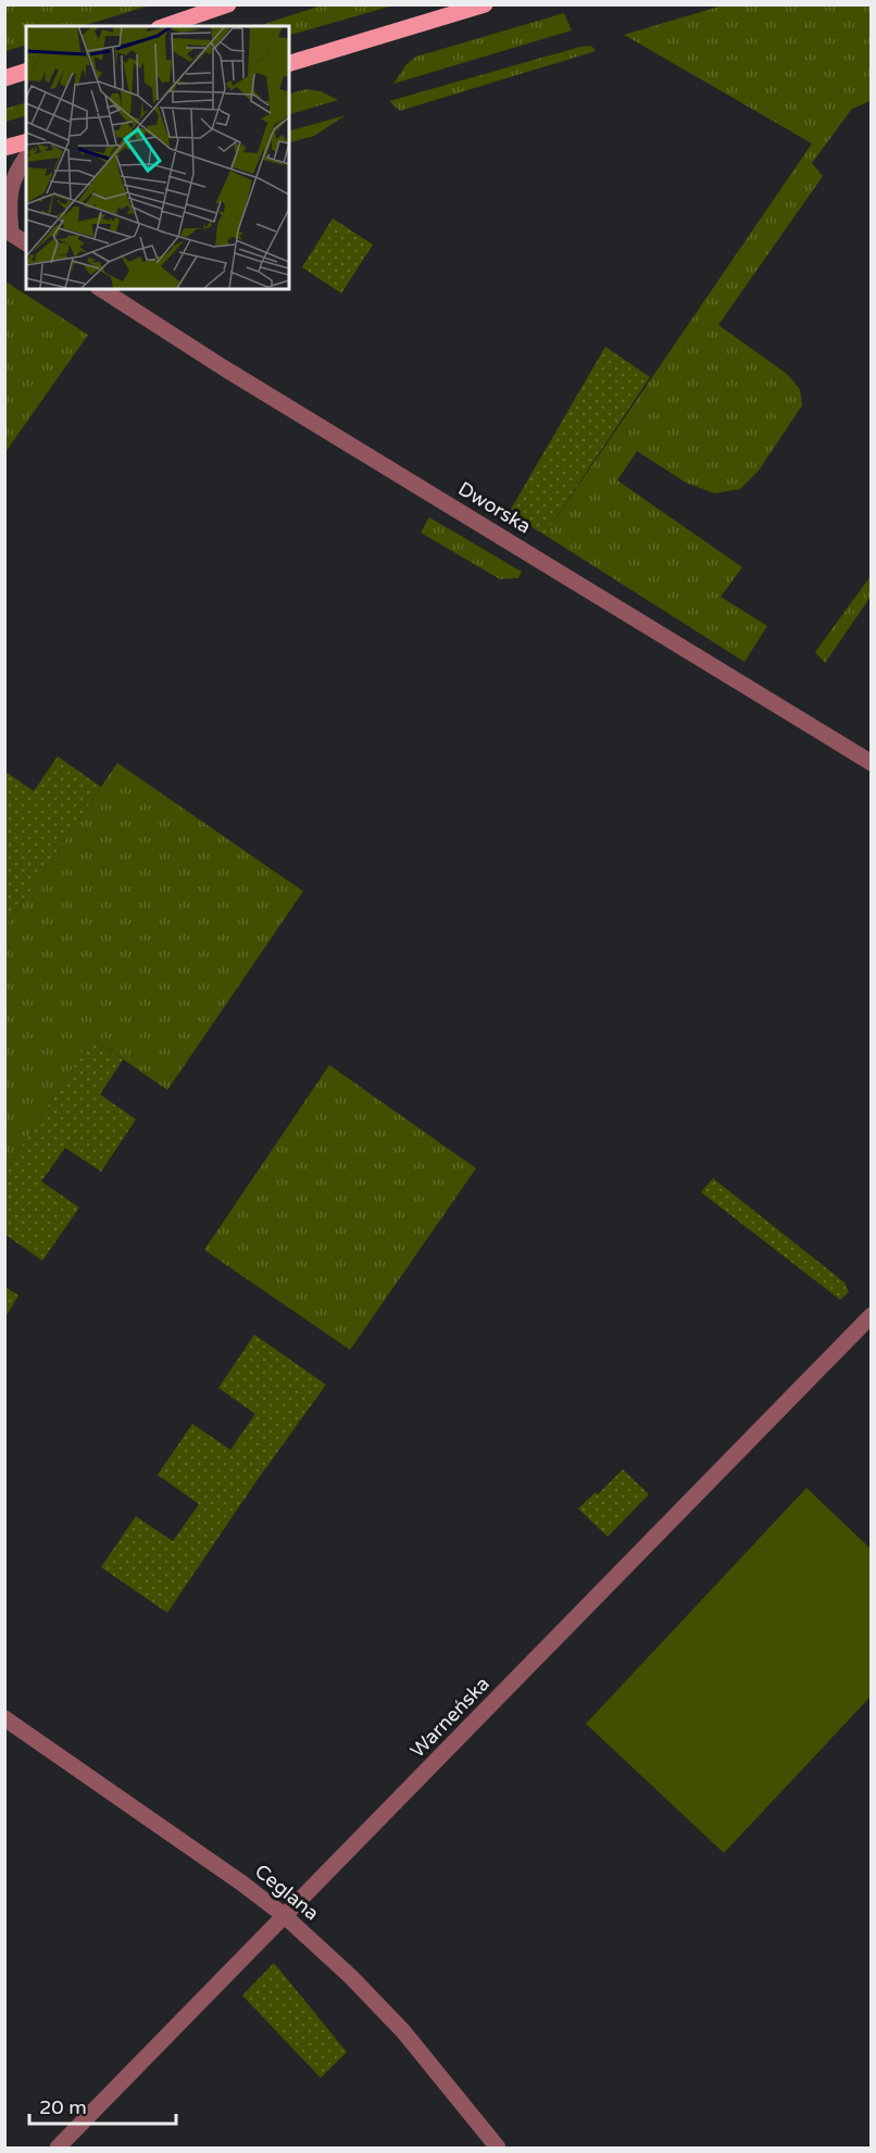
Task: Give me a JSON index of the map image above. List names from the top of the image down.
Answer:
{
  "streets": {
    "street": ["Dworska", "Warneńska", "Ceglana"]
  },
  "crossings": [
    ["Warneńska", "Ceglana"]
  ],
  "scale_bar": "20 m"
}
